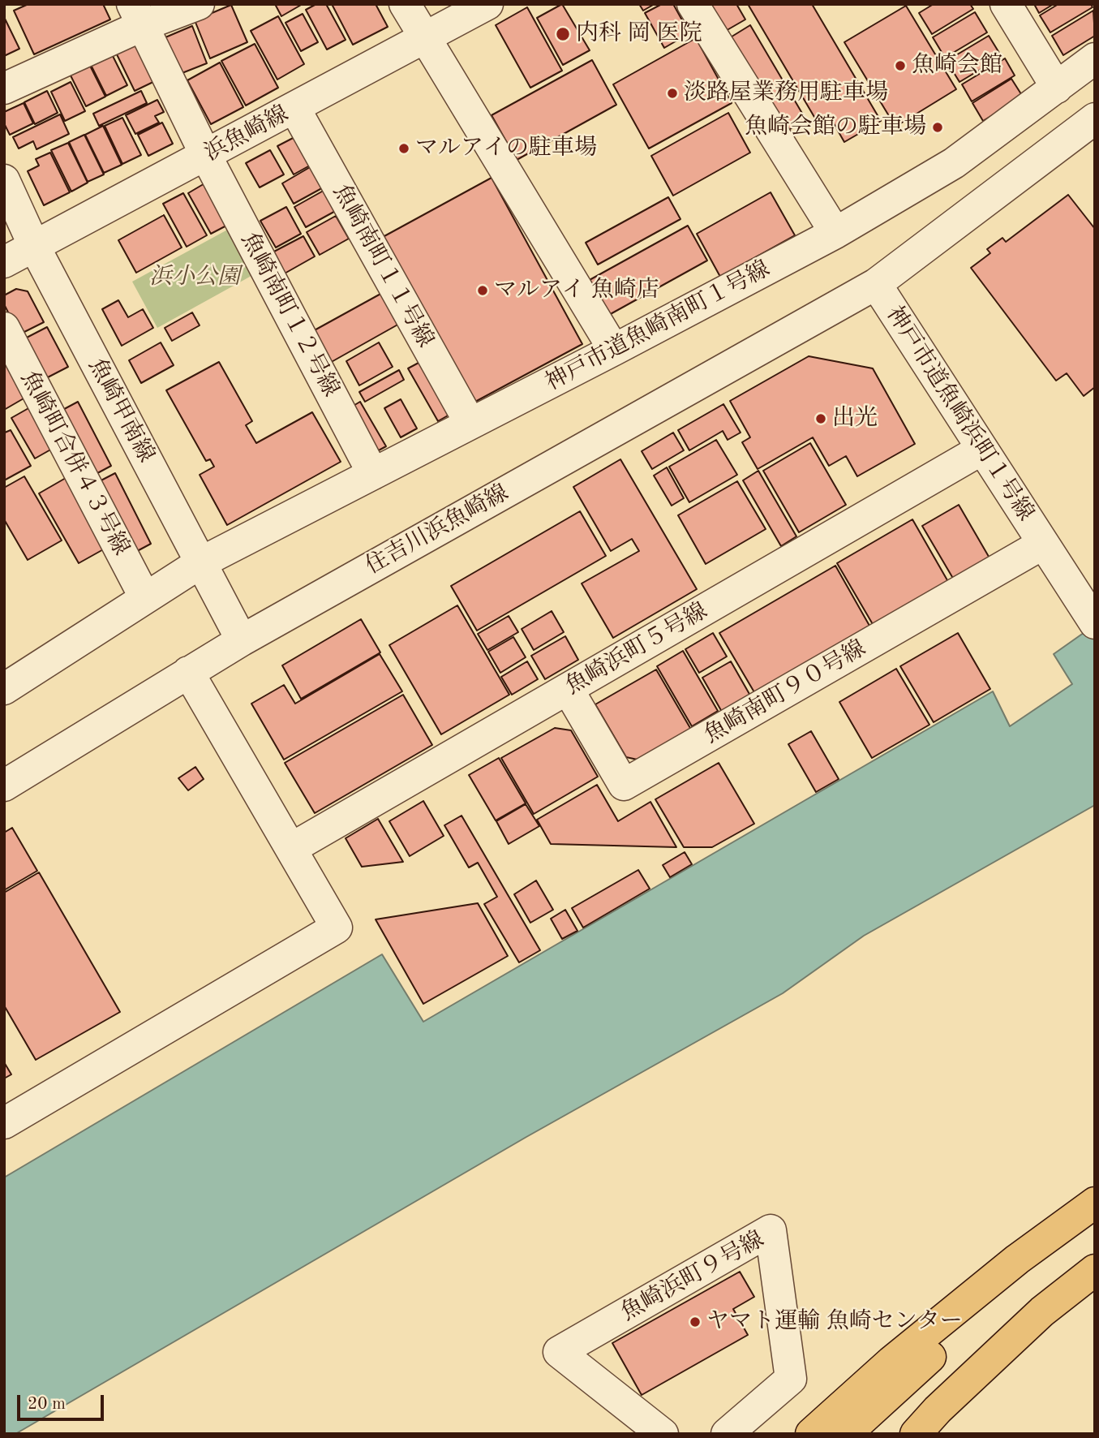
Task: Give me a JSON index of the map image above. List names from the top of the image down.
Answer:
{
  "streets": {
    "street": [
      "浜魚崎線",
      "魚崎南町１１号線",
      "魚崎南町１２号線",
      "神戸市道魚崎南町１号線",
      "魚崎甲南線",
      "神戸市道魚崎浜町１号線",
      "魚崎町合併４３号線",
      "住吉川浜魚崎線",
      "魚崎浜町５号線",
      "魚崎南町９０号線",
      "魚崎浜町９号線"
    ]
  },
  "crossings": [
    ["浜魚崎線", "魚崎南町１１号線"],
    ["浜魚崎線", "魚崎南町１２号線"],
    ["浜魚崎線", "魚崎甲南線"],
    ["魚崎南町１１号線", "神戸市道魚崎南町１号線"],
    ["魚崎南町１２号線", "神戸市道魚崎南町１号線"],
    ["神戸市道魚崎南町１号線", "魚崎甲南線"],
    ["神戸市道魚崎南町１号線", "魚崎町合併４３号線"],
    ["魚崎甲南線", "住吉川浜魚崎線"],
    ["神戸市道魚崎浜町１号線", "住吉川浜魚崎線"],
    ["神戸市道魚崎浜町１号線", "魚崎浜町５号線"],
    ["神戸市道魚崎浜町１号線", "魚崎南町９０号線"],
    ["魚崎浜町５号線", "魚崎南町９０号線"]
  ],
  "parks": ["浜小公園"],
  "places": [
    "内科 岡 医院",
    "魚崎会館",
    "淡路屋業務用駐車場",
    "魚崎会館の駐車場",
    "マルアイの駐車場",
    "マルアイ 魚崎店",
    "出光",
    "ヤマト運輸 魚崎センター"
  ],
  "scale_bar": "20 m"
}
